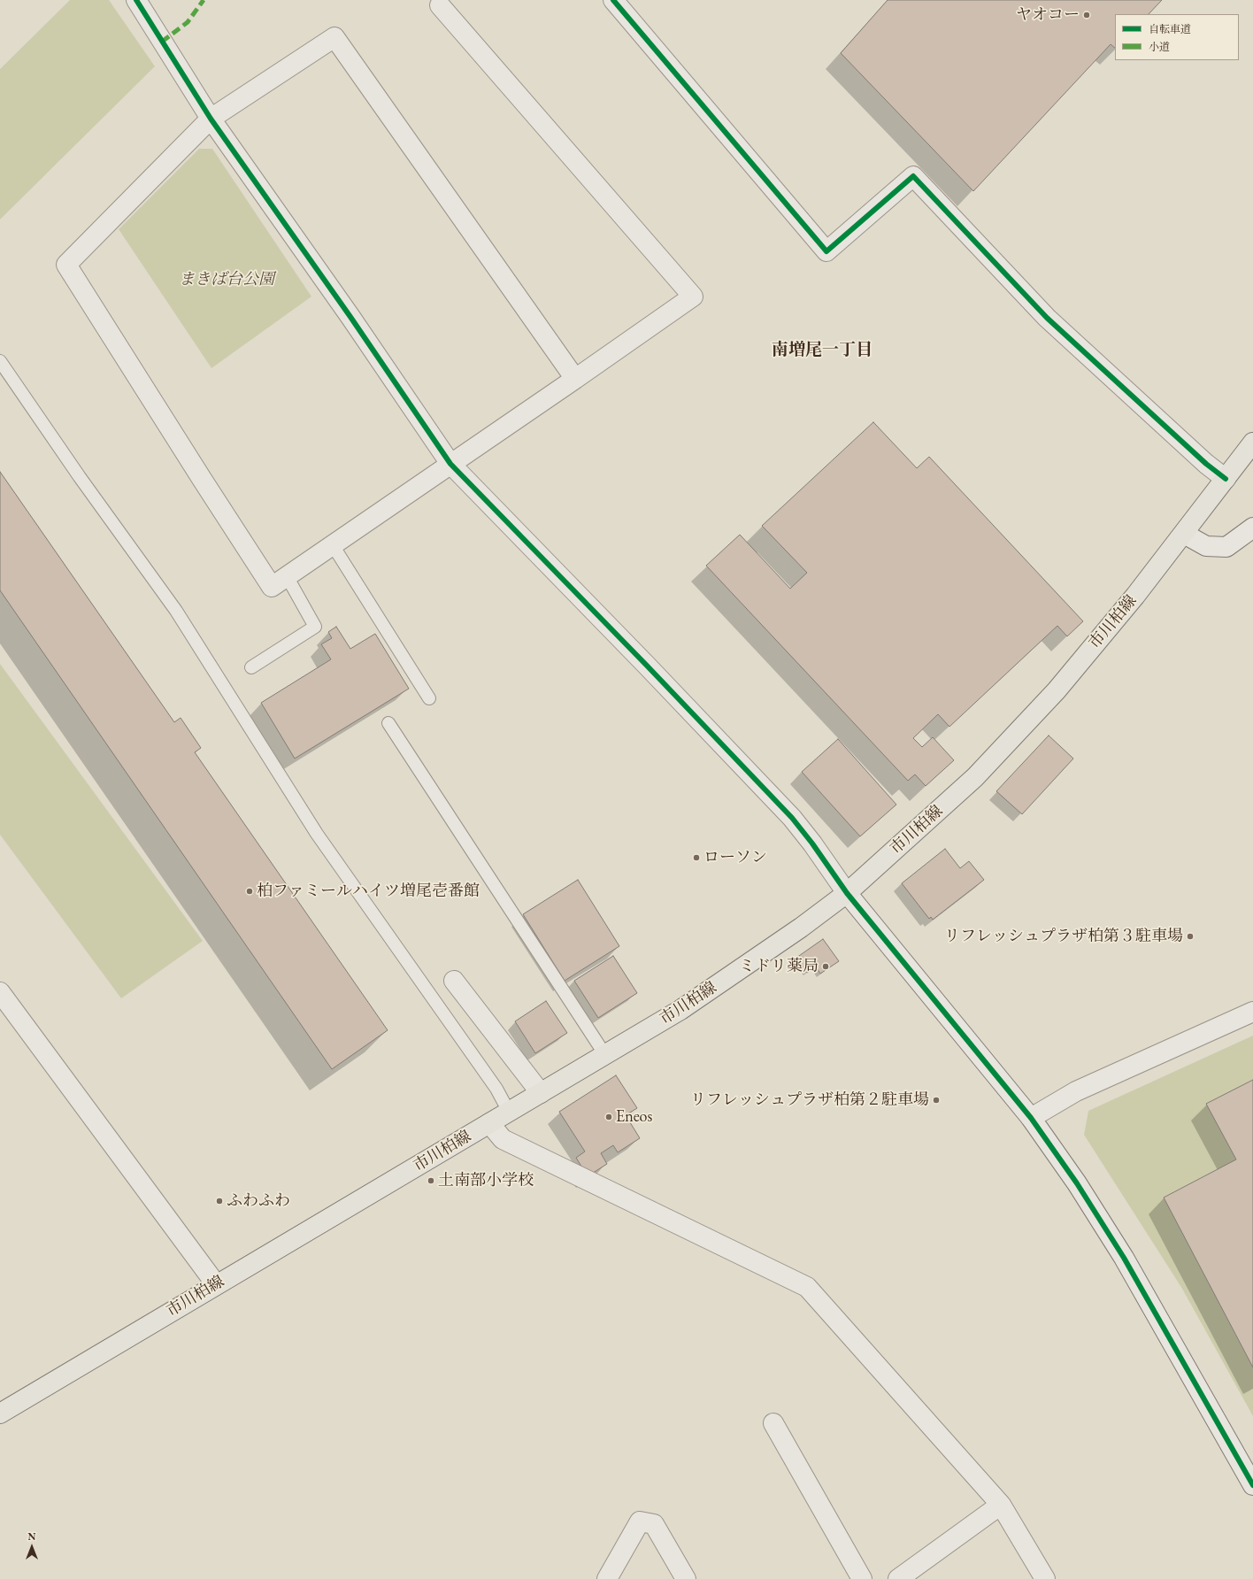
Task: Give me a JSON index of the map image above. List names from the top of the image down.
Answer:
{
  "streets": {
    "main road": ["市川柏線"]
  },
  "districts": ["南増尾一丁目"],
  "parks": ["まきば台公園"],
  "places": [
    "ヤオコー",
    "ローソン",
    "柏ファミールハイツ増尾壱番館",
    "リフレッシュプラザ柏第３駐車場",
    "ミドリ薬局",
    "リフレッシュプラザ柏第２駐車場",
    "Eneos",
    "土南部小学校",
    "ふわふわ"
  ],
  "legend": ["自転車道", "小道"],
  "north": "top"
}
